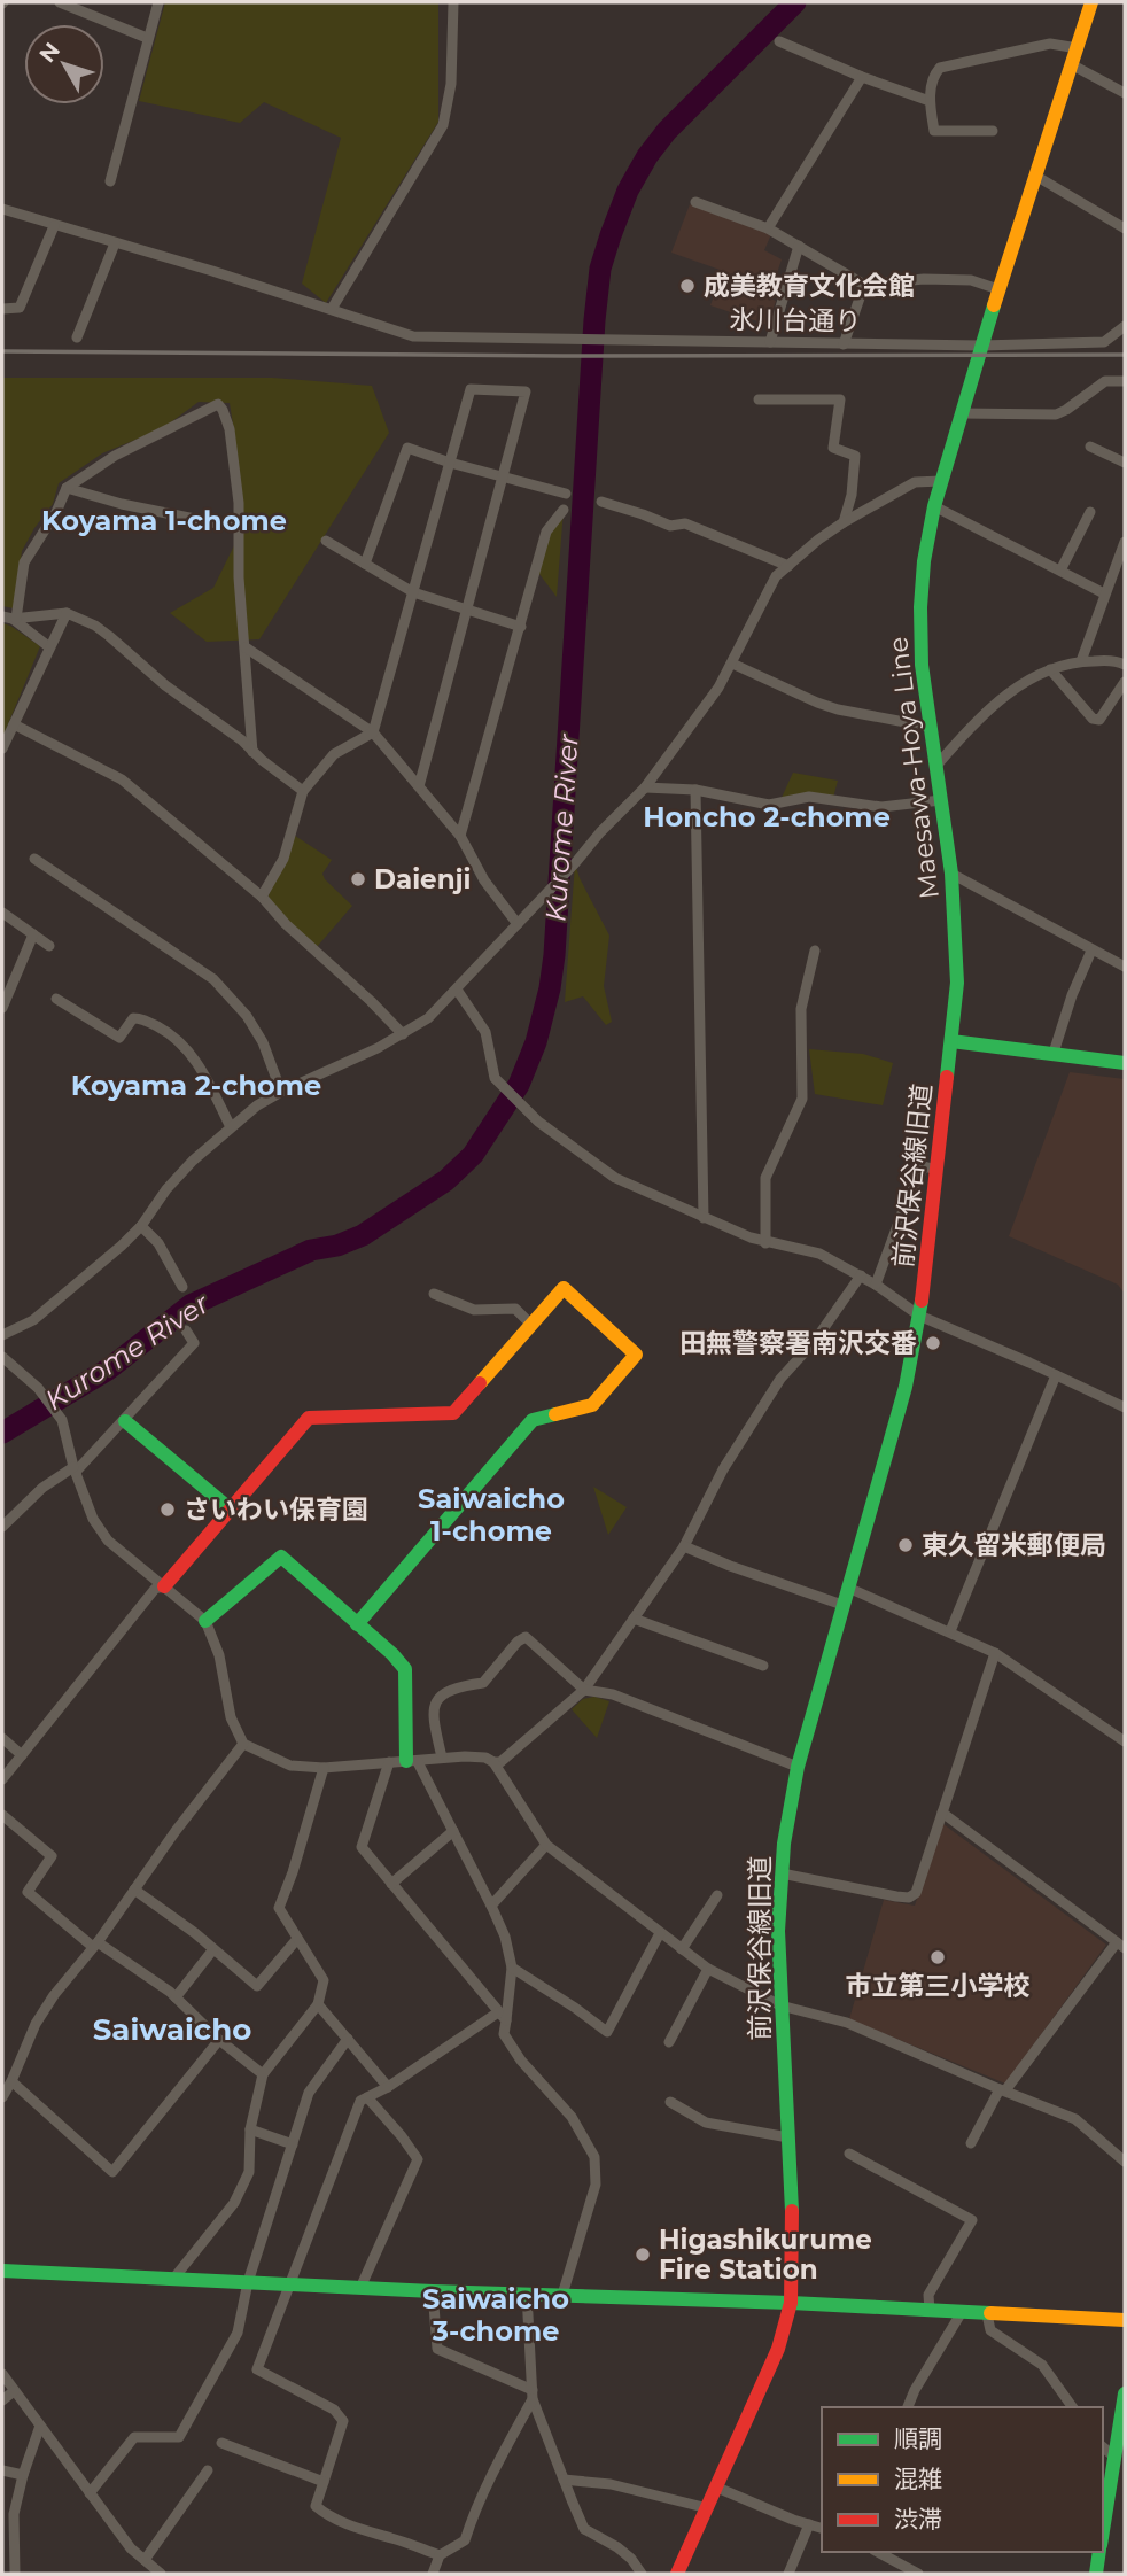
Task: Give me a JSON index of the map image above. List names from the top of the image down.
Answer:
{
  "streets": {
    "street": ["氷川台通り", "Maesawa-Hoya Line", "前沢保谷線旧道"]
  },
  "crossings": [
    ["氷川台通り", "Maesawa-Hoya Line"],
    ["Maesawa-Hoya Line", "前沢保谷線旧道"]
  ],
  "districts": [
    "Koyama 1-chome",
    "Honcho 2-chome",
    "Koyama 2-chome",
    "Saiwaicho 1-chome",
    "Saiwaicho",
    "Saiwaicho 3-chome"
  ],
  "water": ["Kurome River"],
  "places": [
    "成美教育文化会館",
    "Daienji",
    "田無警察署南沢交番",
    "さいわい保育園",
    "東久留米郵便局",
    "市立第三小学校",
    "Higashikurume Fire Station"
  ],
  "legend": ["順調", "混雑", "渋滞"],
  "north": "top left"
}
